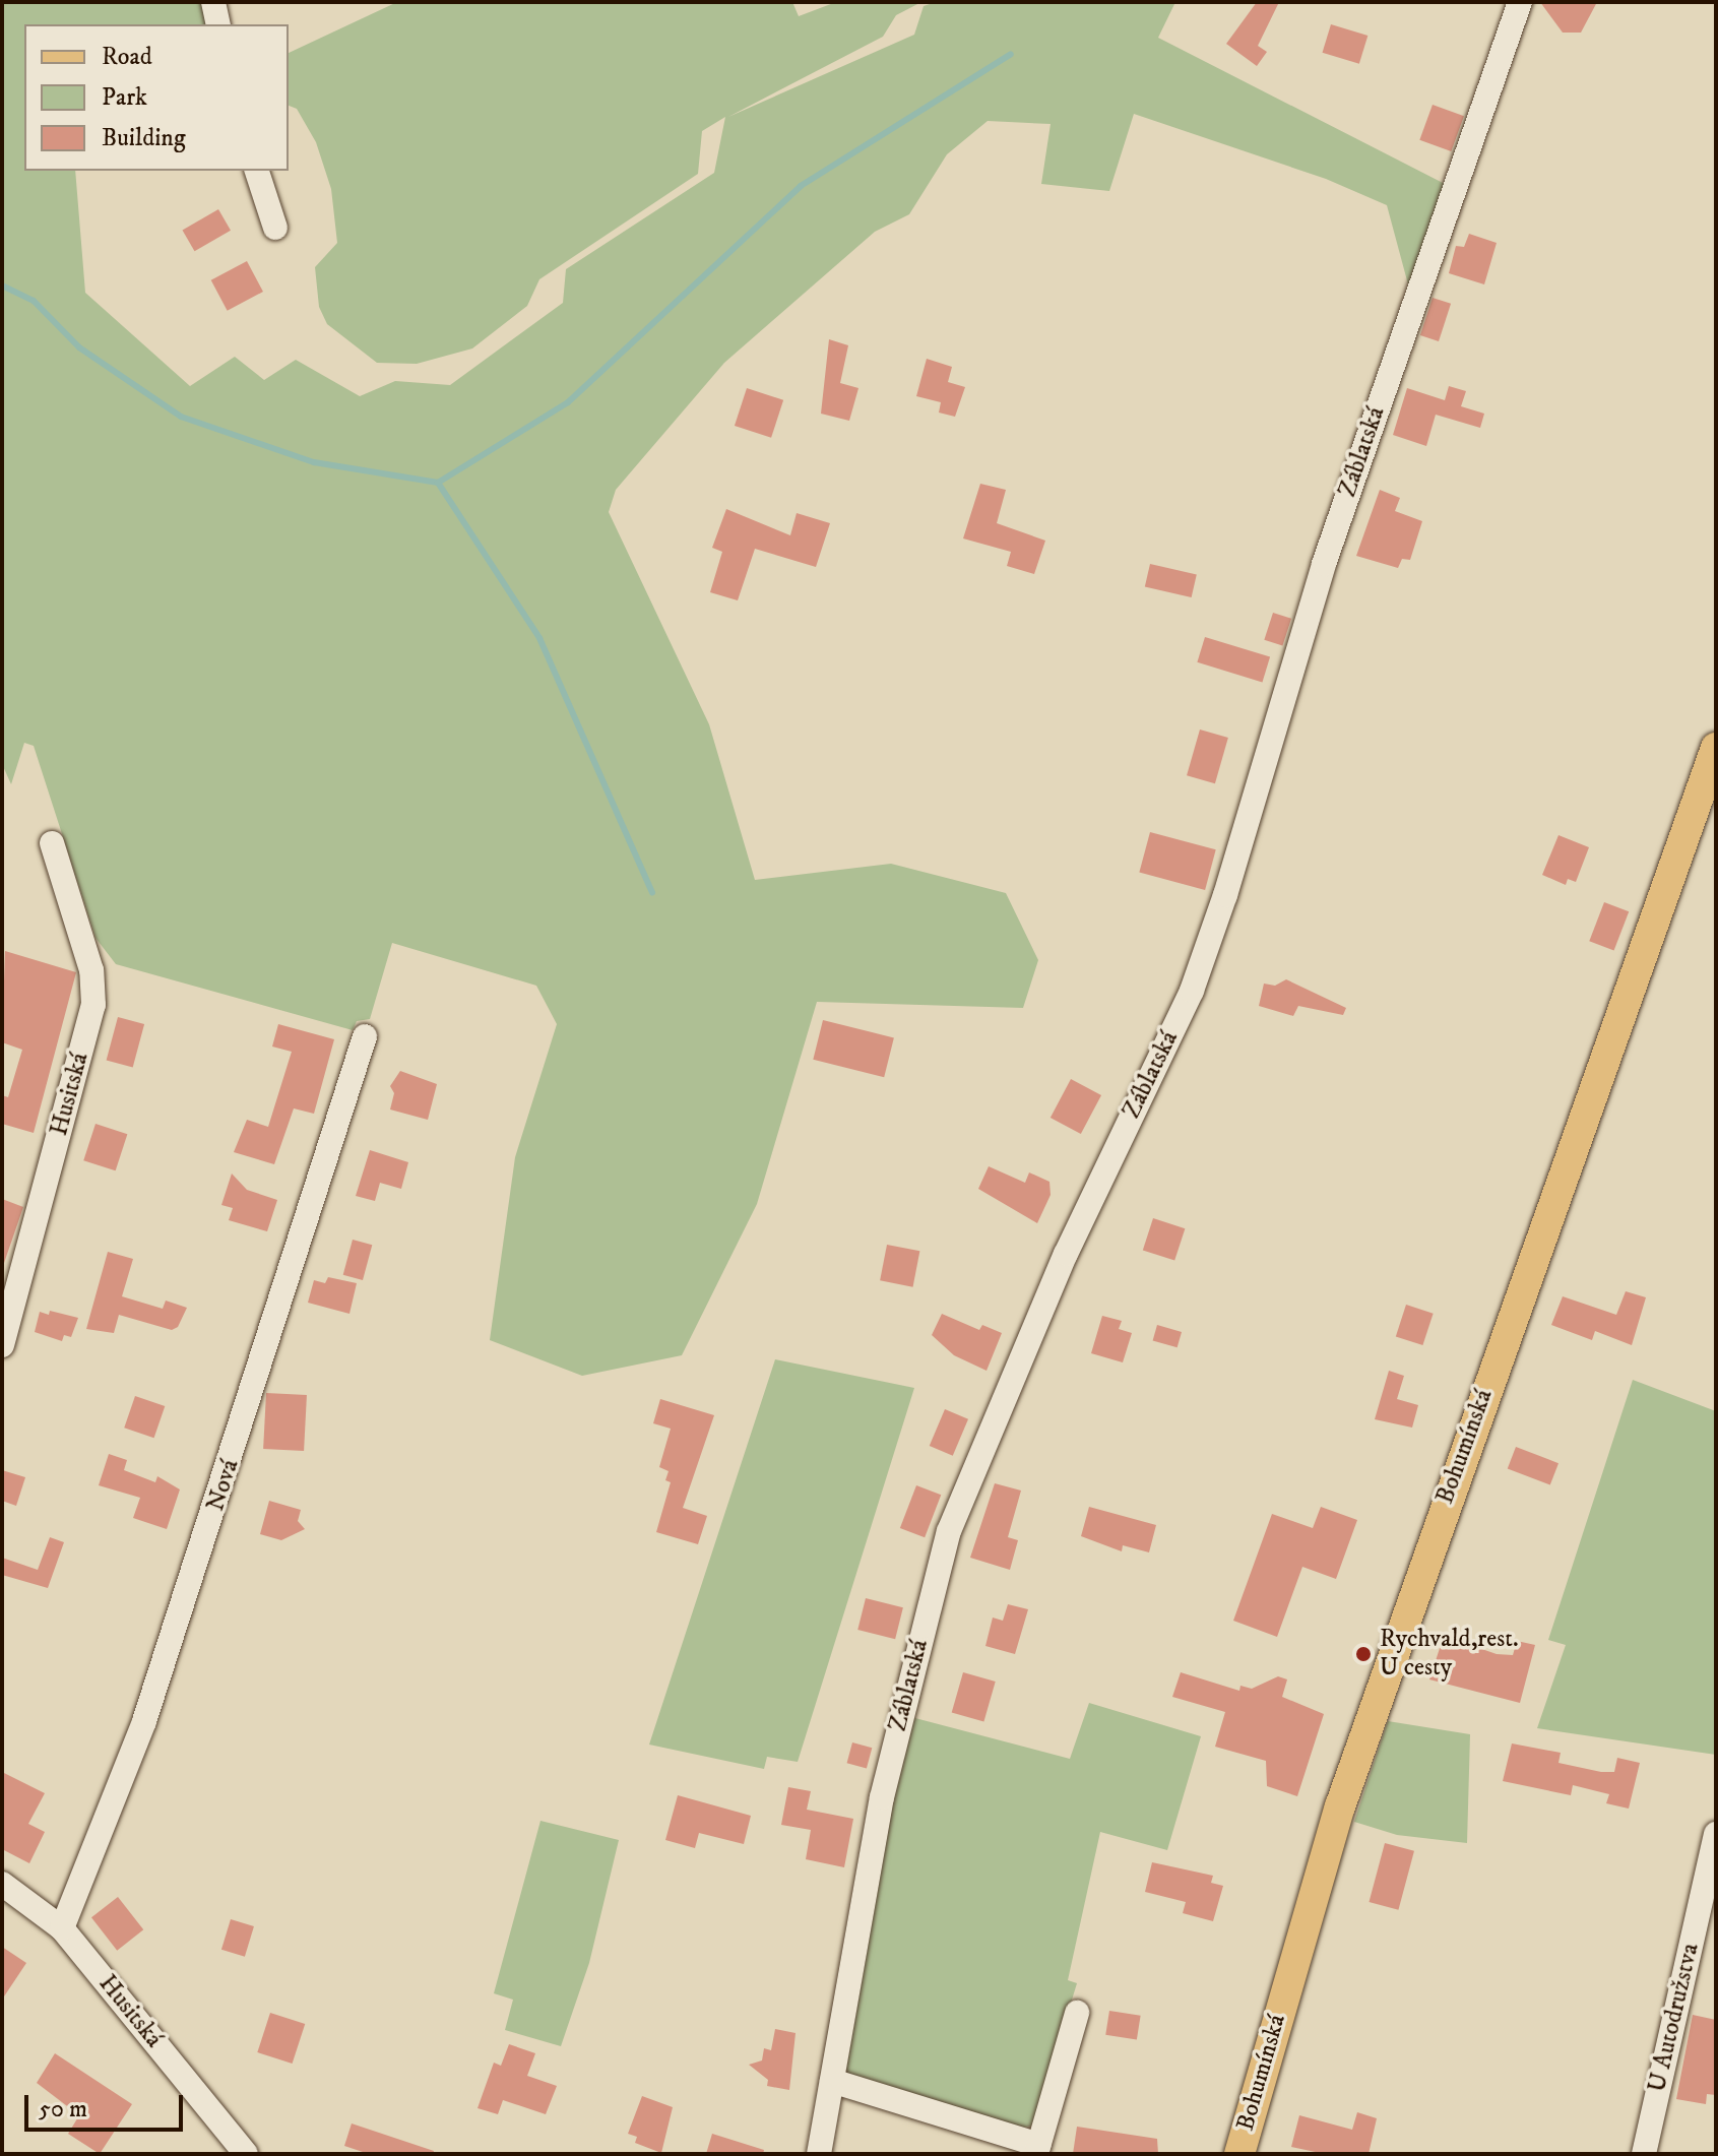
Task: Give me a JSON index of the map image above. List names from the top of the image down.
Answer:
{
  "streets": {
    "main road": ["Bohumínská"],
    "street": [
      "Záblatská",
      "Husitská",
      "Nová",
      "U Autodružstva"
    ]
  },
  "crossings": [
    ["Husitská", "Nová"]
  ],
  "places": ["Rychvald,rest. U cesty"],
  "legend": ["Road", "Park", "Building"],
  "scale_bar": "50 m"
}
